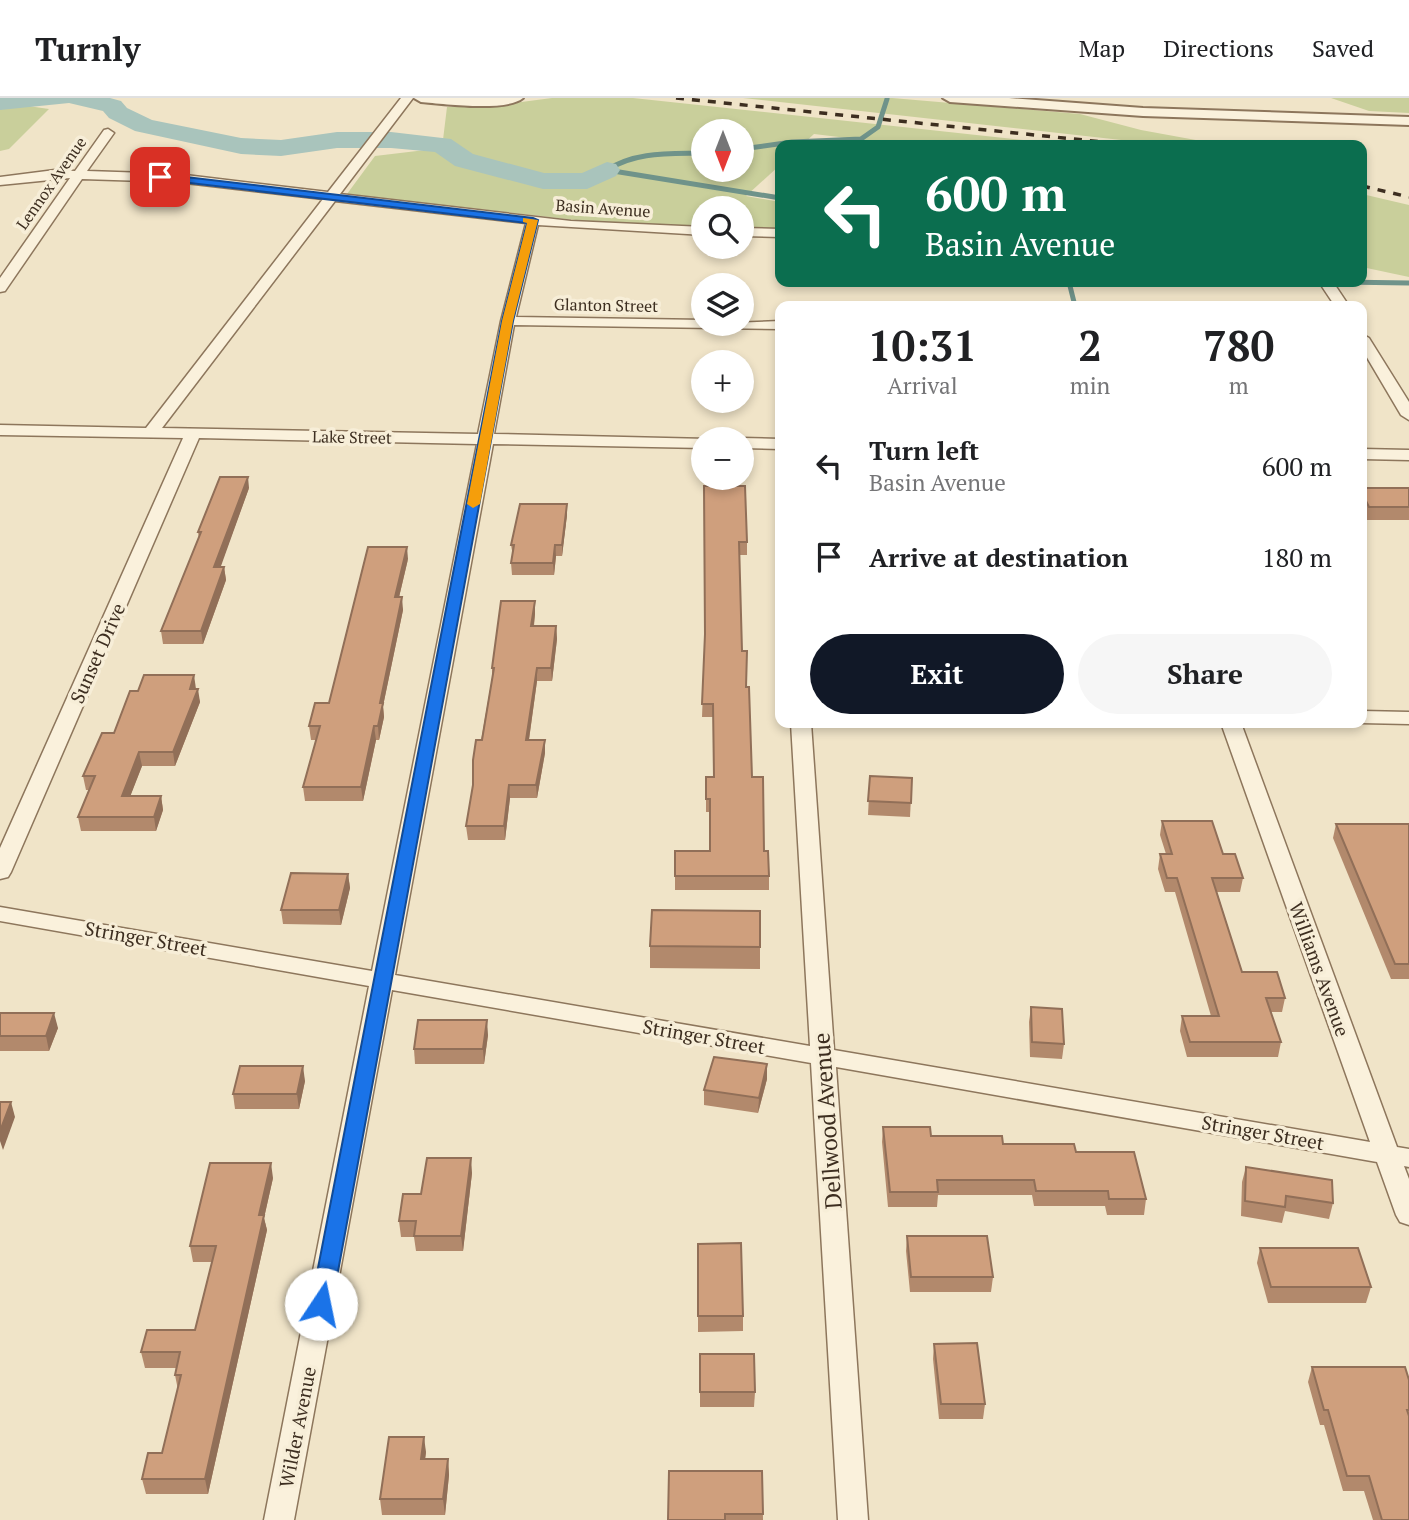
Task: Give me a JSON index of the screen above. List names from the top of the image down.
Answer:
{
  "streets": {
    "street": [
      "Lennox Avenue",
      "Basin Avenue",
      "Glanton Street",
      "Lake Street",
      "Sunset Drive",
      "Stringer Street",
      "Williams Avenue",
      "Dellwood Avenue",
      "Wilder Avenue"
    ]
  },
  "crossings": [
    ["Lennox Avenue", "Basin Avenue"],
    ["Basin Avenue", "Wilder Avenue"],
    ["Glanton Street", "Wilder Avenue"],
    ["Lake Street", "Sunset Drive"],
    ["Lake Street", "Wilder Avenue"],
    ["Stringer Street", "Williams Avenue"],
    ["Stringer Street", "Dellwood Avenue"],
    ["Stringer Street", "Wilder Avenue"]
  ],
  "north": "bottom",
  "page": {
    "header": "Turnly",
    "nav": ["Map", "Directions", "Saved"],
    "map_buttons": ["+", "−"],
    "turn": ["600 m", "Basin Avenue"],
    "eta": [
      "10:31",
      "Arrival",
      "2",
      "min",
      "780",
      "m"
    ],
    "list": [
      {
        "name": "Turn left",
        "note": "Basin Avenue",
        "value": "600 m"
      },
      {
        "name": "Arrive at destination",
        "value": "180 m"
      }
    ],
    "buttons": ["Exit", "Share"]
  }
}
